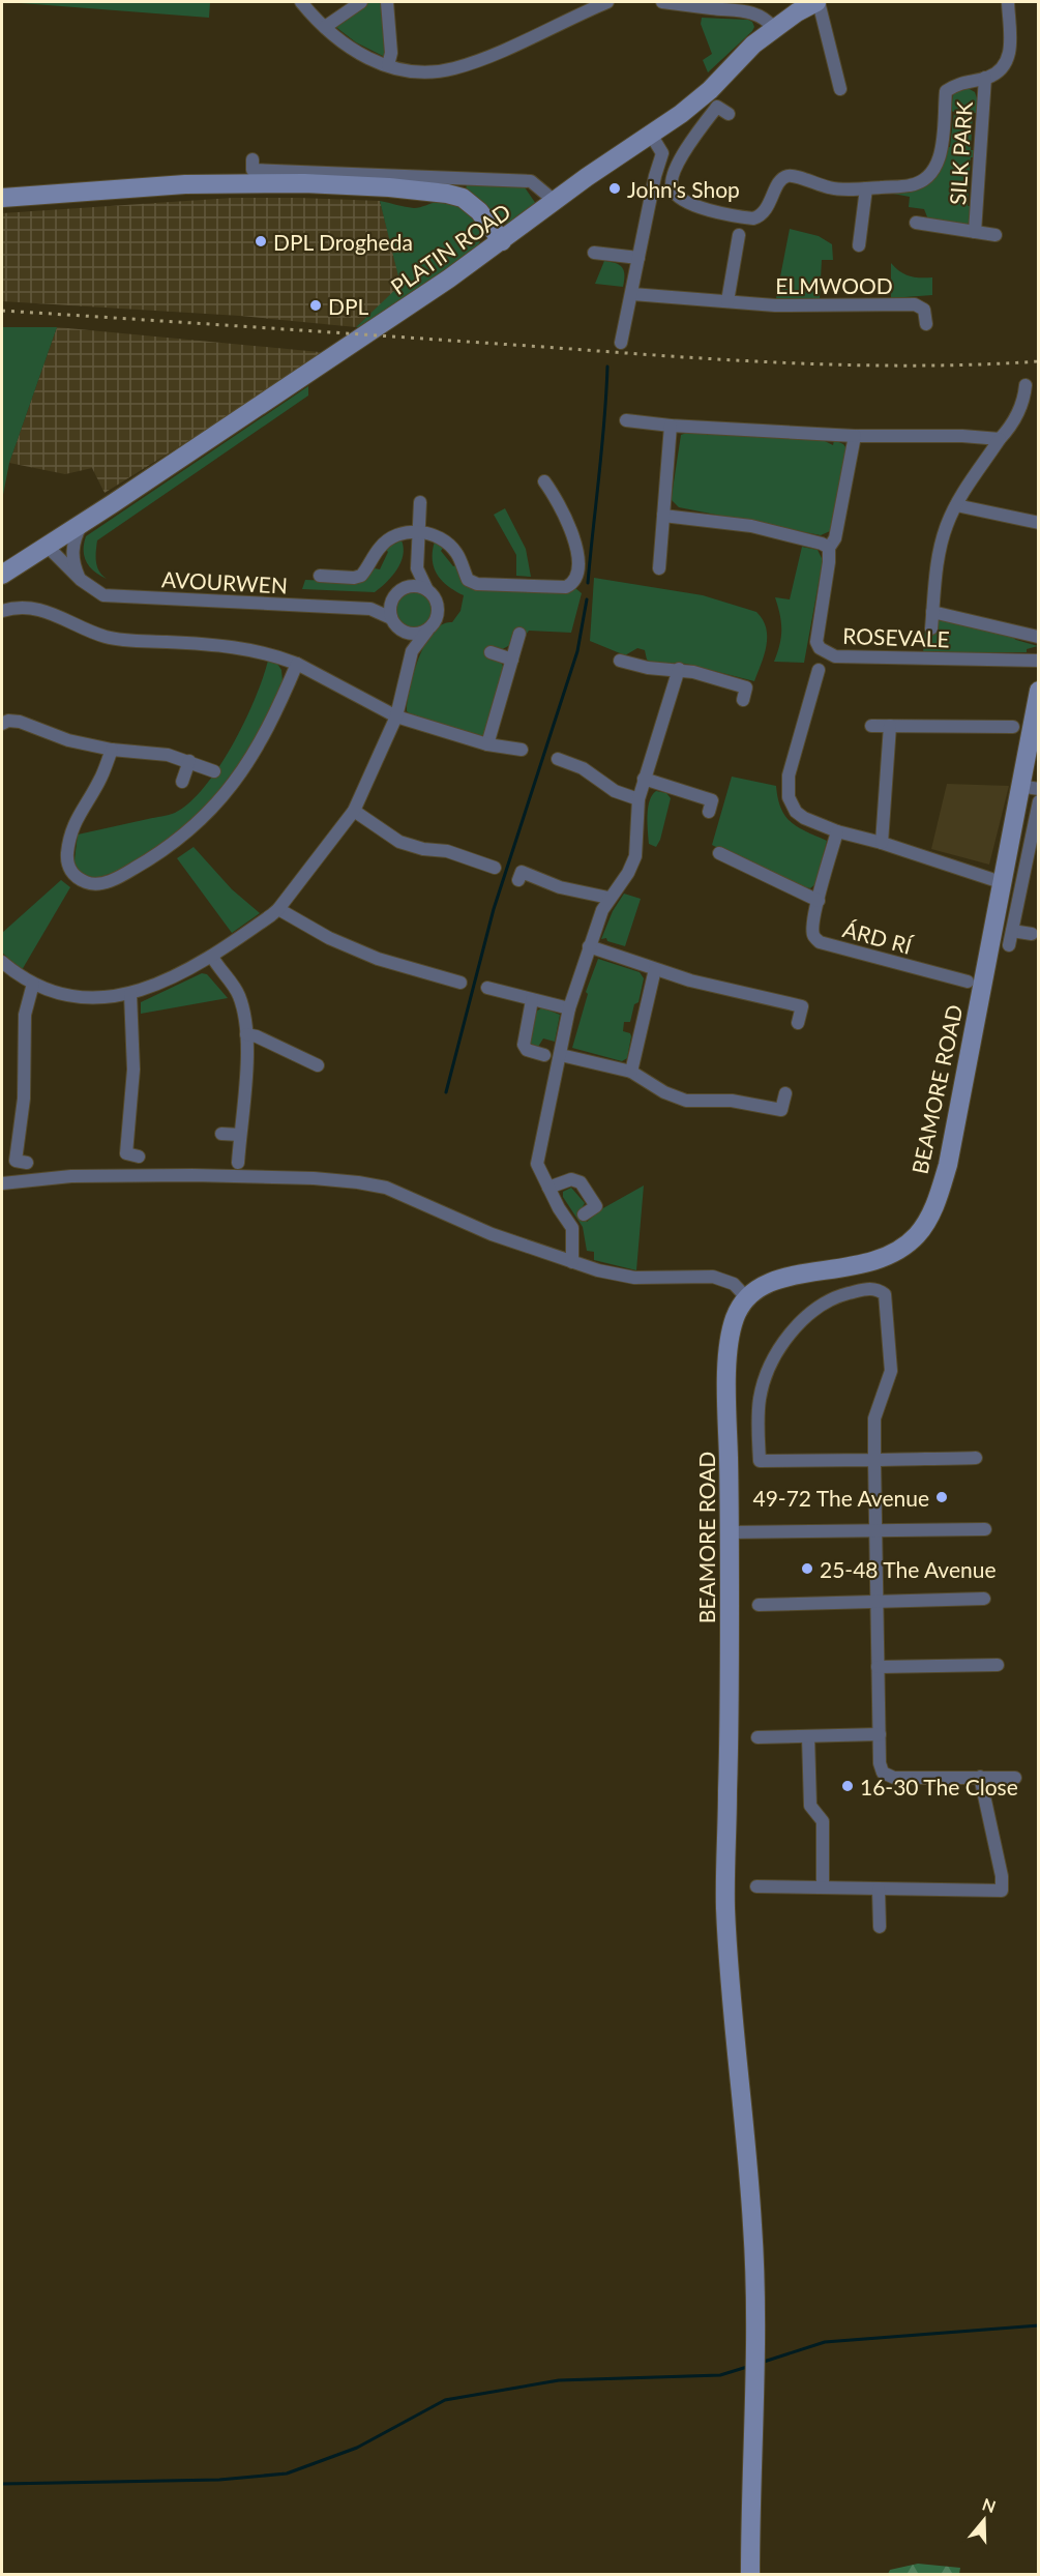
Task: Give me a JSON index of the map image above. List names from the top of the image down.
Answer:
{
  "streets": {
    "main road": ["PLATIN ROAD", "BEAMORE ROAD"],
    "street": [
      "SILK PARK",
      "ELMWOOD",
      "AVOURWEN",
      "ROSEVALE",
      "ÁRD RÍ"
    ]
  },
  "crossings": [
    ["PLATIN ROAD", "AVOURWEN"]
  ],
  "places": [
    "John's Shop",
    "DPL Drogheda",
    "DPL",
    "49-72 The Avenue",
    "25-48 The Avenue",
    "16-30 The Close"
  ],
  "north": "top"
}
